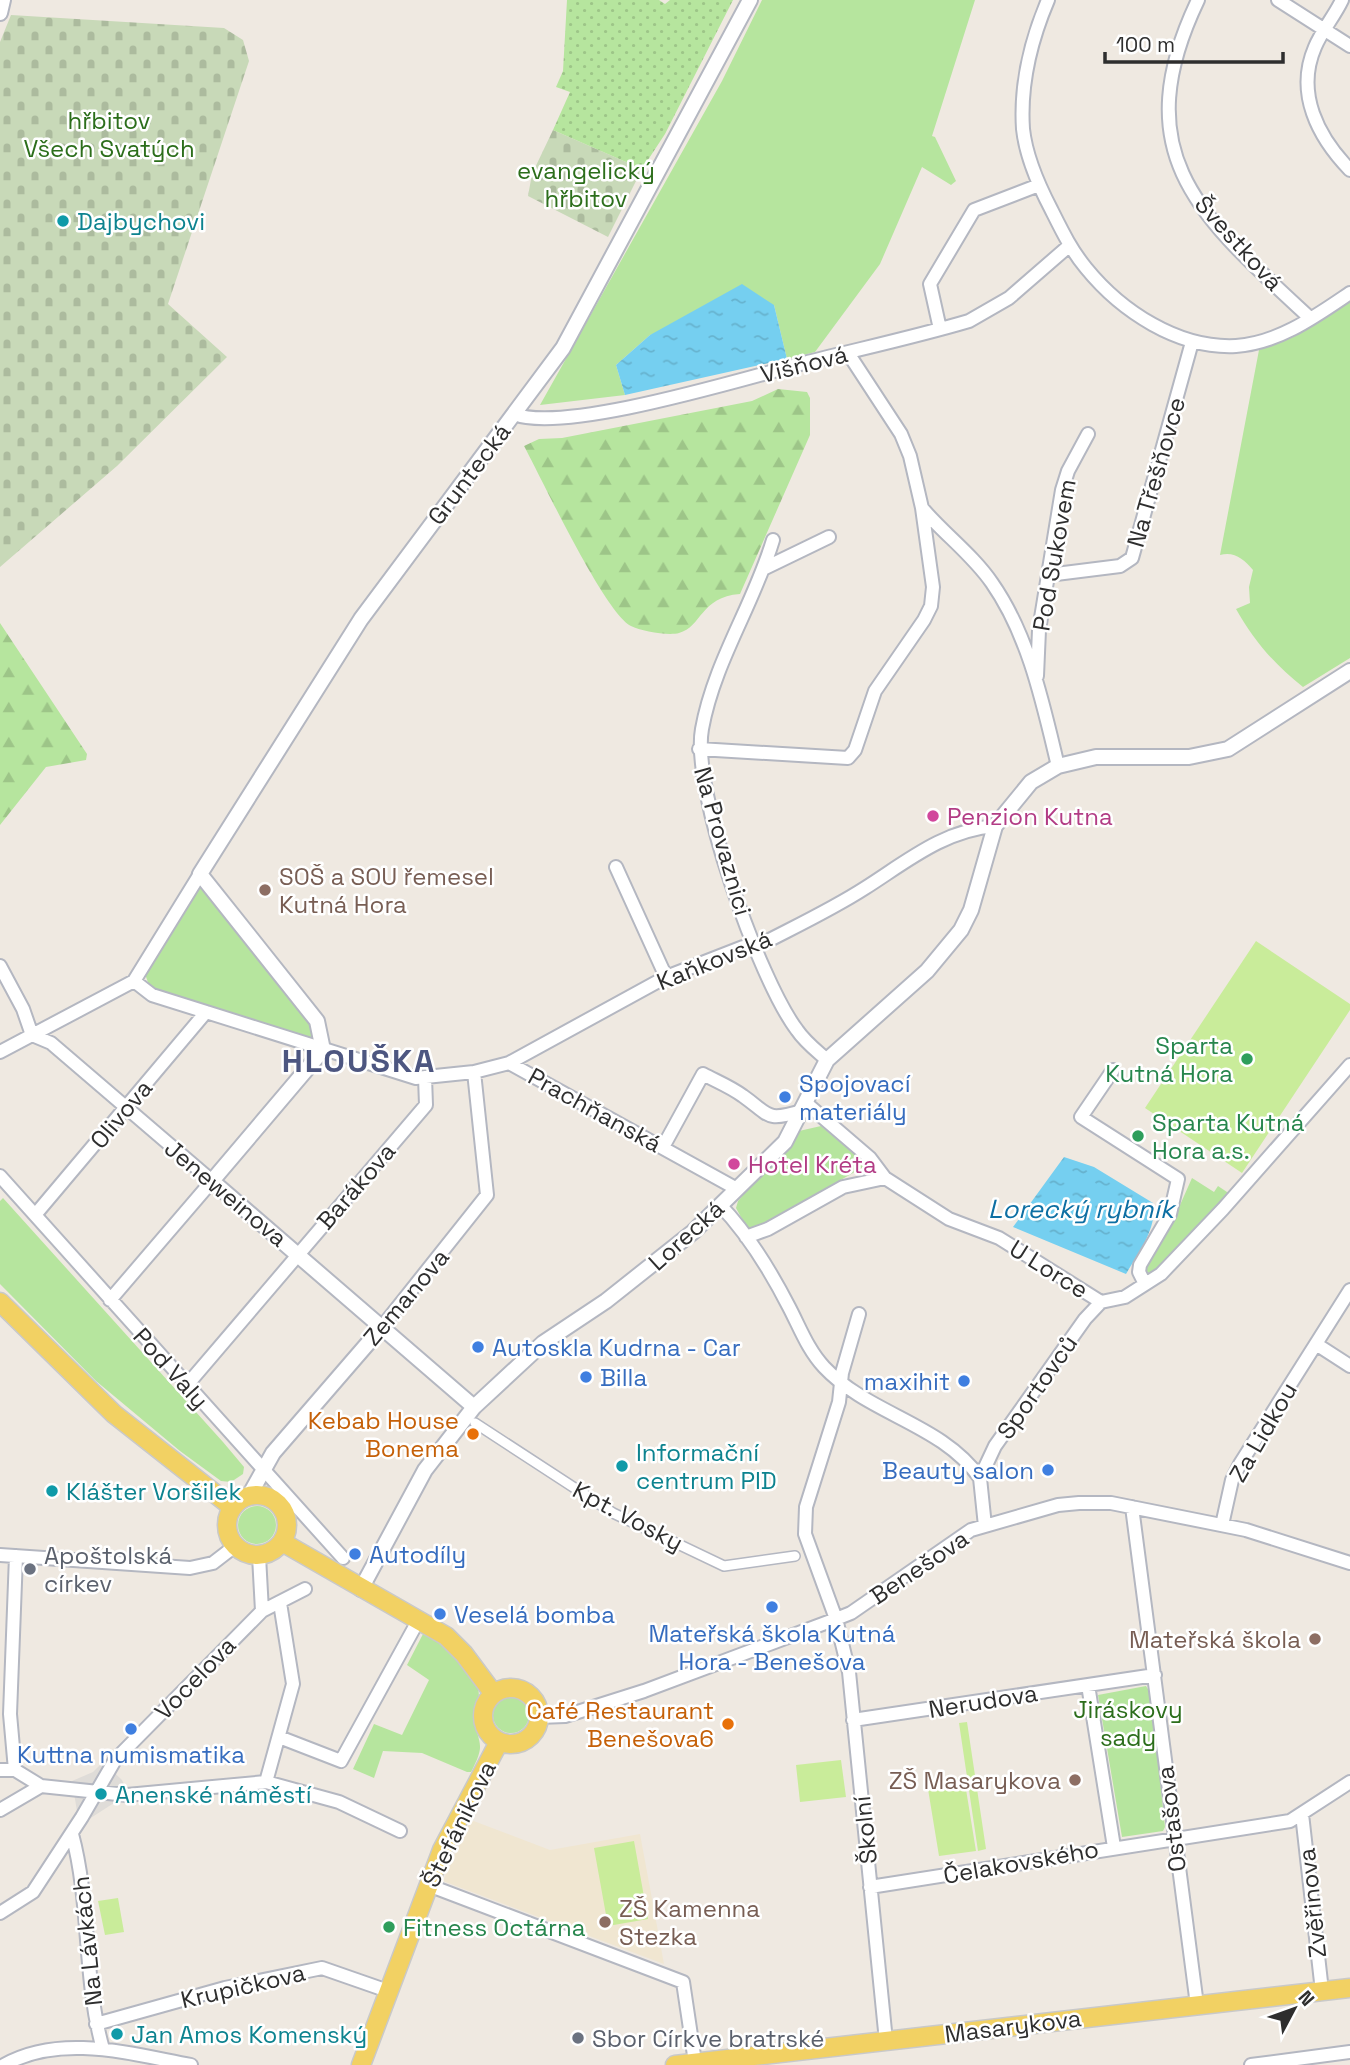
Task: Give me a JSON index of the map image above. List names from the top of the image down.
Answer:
{
  "streets": {
    "main road": ["Štefánikova", "Masarykova"],
    "street": [
      "Švestková",
      "Višňová",
      "Na Třešňovce",
      "Gruntecká",
      "Pod Sukovem",
      "Na Provaznici",
      "Kaňkovská",
      "Prachňanská",
      "Olivova",
      "Barákova",
      "Jeneweinova",
      "Lorecká",
      "U Lorce",
      "Zemanova",
      "Pod Valy",
      "Sportovců",
      "Za Lidkou",
      "Kpt. Vosky",
      "Benešova",
      "Vocelova",
      "Nerudova",
      "Ostašova",
      "Školní",
      "Čelakovského",
      "Zvěřinova",
      "Na Lávkách",
      "Krupičkova"
    ]
  },
  "crossings": [
    ["Višňová", "Gruntecká"],
    ["Na Třešňovce", "Pod Sukovem"],
    ["Pod Sukovem", "Lorecká"],
    ["Na Provaznici", "Kaňkovská"],
    ["Na Provaznici", "Lorecká"],
    ["Kaňkovská", "Prachňanská"],
    ["Kaňkovská", "Lorecká"],
    ["Prachňanská", "Olivova"],
    ["Prachňanská", "Barákova"],
    ["Prachňanská", "Lorecká"],
    ["Prachňanská", "Zemanova"],
    ["Olivova", "Jeneweinova"],
    ["Olivova", "Pod Valy"],
    ["Barákova", "Jeneweinova"],
    ["Barákova", "Pod Valy"],
    ["Jeneweinova", "Lorecká"],
    ["Jeneweinova", "Zemanova"],
    ["Lorecká", "U Lorce"],
    ["U Lorce", "Sportovců"],
    ["Zemanova", "Pod Valy"],
    ["Za Lidkou", "Benešova"],
    ["Benešova", "Ostašova"],
    ["Benešova", "Štefánikova"],
    ["Benešova", "Školní"],
    ["Nerudova", "Ostašova"],
    ["Nerudova", "Školní"],
    ["Ostašova", "Čelakovského"],
    ["Ostašova", "Masarykova"],
    ["Štefánikova", "Krupičkova"],
    ["Školní", "Čelakovského"],
    ["Školní", "Masarykova"],
    ["Čelakovského", "Zvěřinova"],
    ["Zvěřinova", "Masarykova"],
    ["Na Lávkách", "Krupičkova"]
  ],
  "districts": ["HLOUŠKA"],
  "water": ["Lorecký rybník"],
  "parks": ["hřbitov Všech Svatých", "evangelický hřbitov", "Jiráskovy sady"],
  "places": [
    "Dajbychovi",
    "Penzion Kutna",
    "SOŠ a SOU řemesel Kutná Hora",
    "Sparta Kutná Hora",
    "Spojovací materiály",
    "Sparta Kutná Hora a.s.",
    "Hotel Kréta",
    "Autoskla Kudrna - Car",
    "Billa",
    "maxihit",
    "Kebab House Bonema",
    "Informační centrum PID",
    "Beauty salon",
    "Klášter Voršilek",
    "Autodíly",
    "Apoštolská církev",
    "Mateřská škola Kutná Hora - Benešova",
    "Veselá bomba",
    "Mateřská škola",
    "Café Restaurant Benešova6",
    "Kuttna numismatika",
    "ZŠ Masarykova",
    "Anenské náměstí",
    "ZŠ Kamenna Stezka",
    "Fitness Octárna",
    "Jan Amos Komenský",
    "Sbor Církve bratrské"
  ],
  "scale_bar": "100 m",
  "north": "top right"
}
